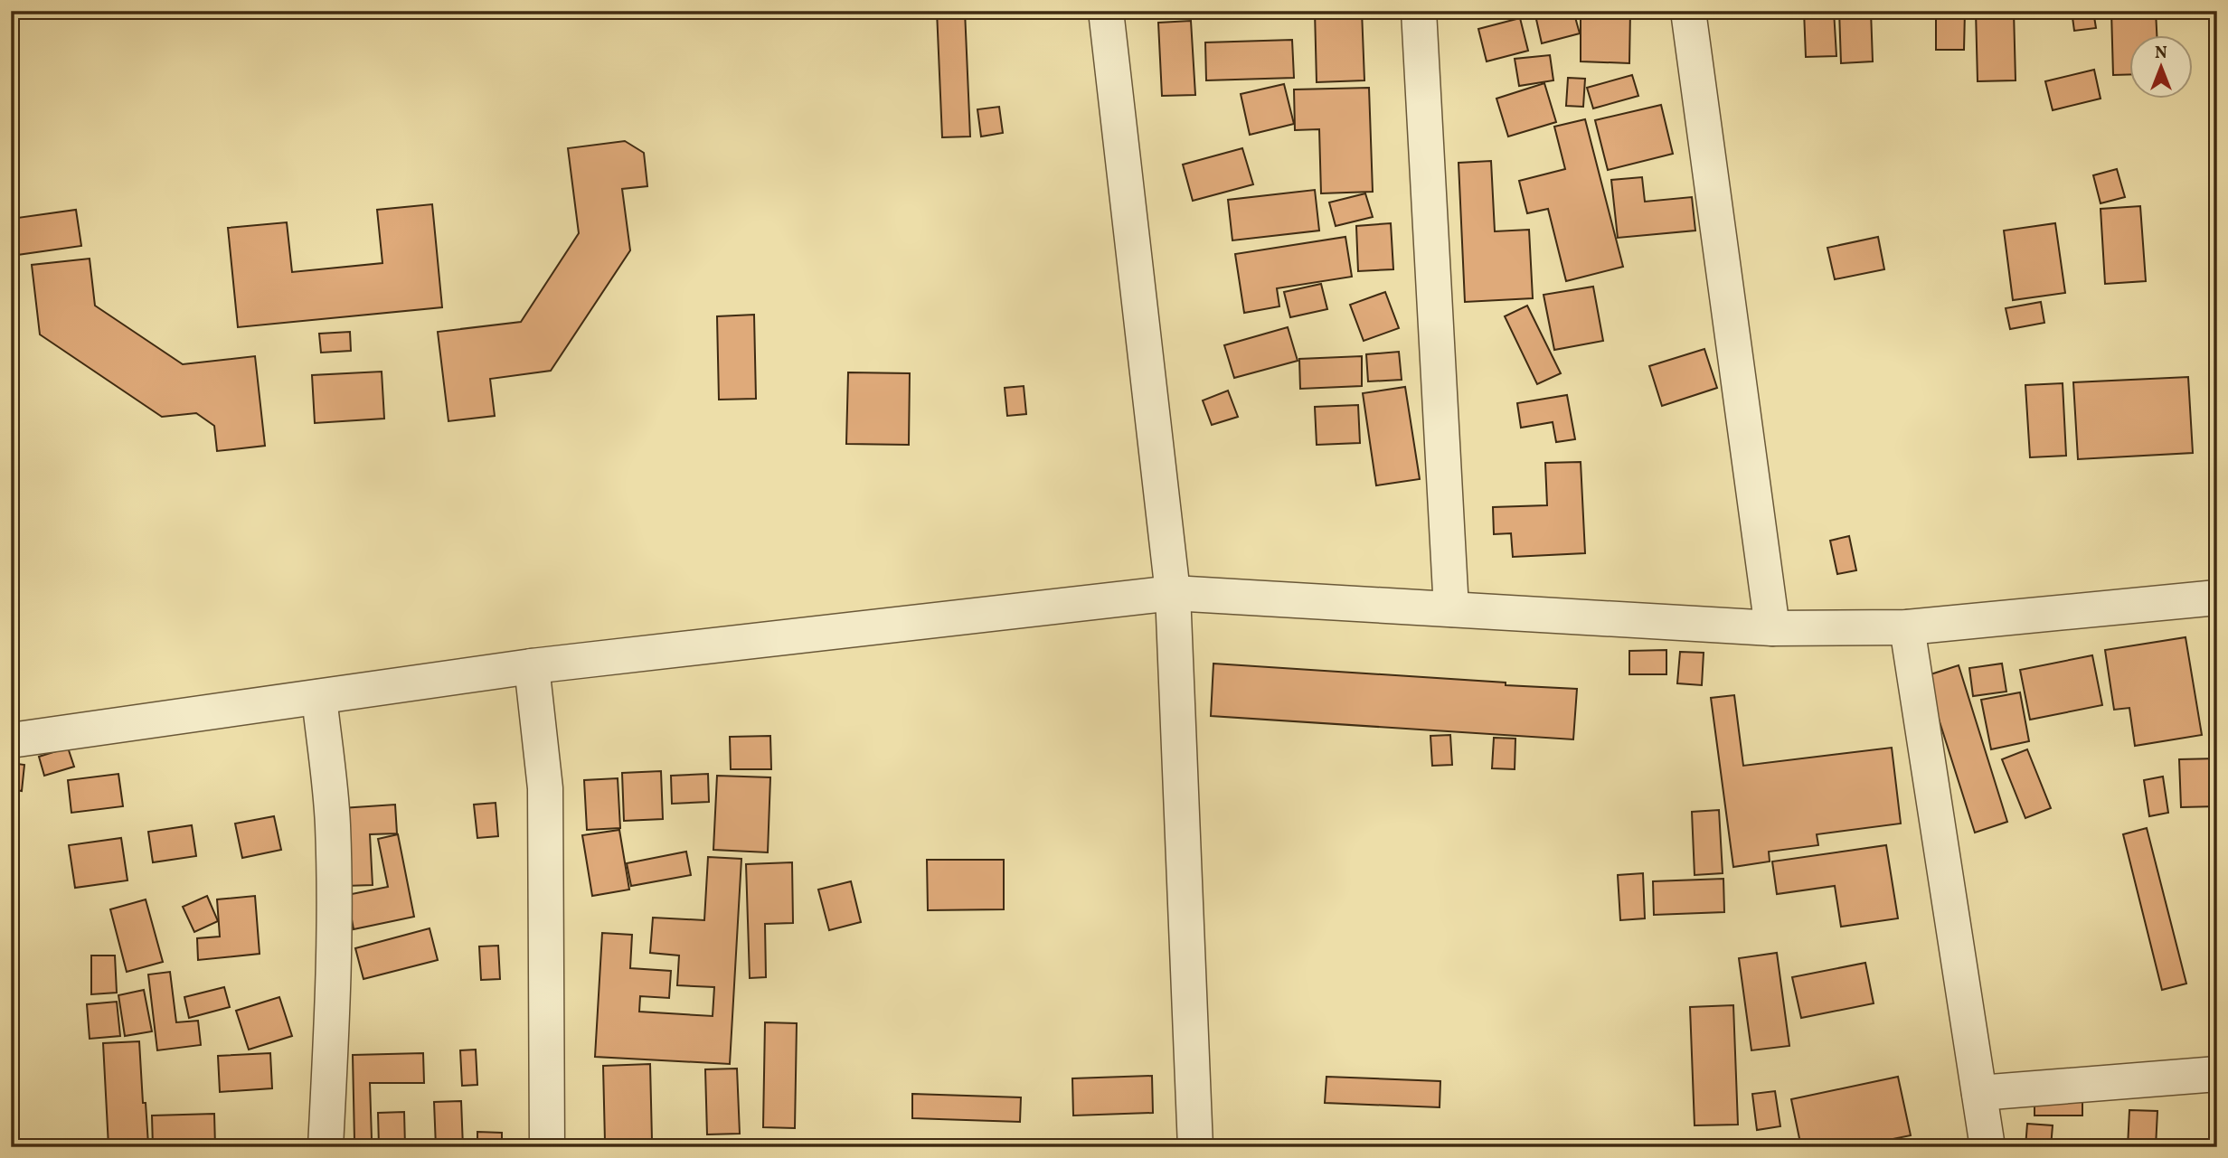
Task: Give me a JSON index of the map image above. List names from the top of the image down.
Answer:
{
  "north": "top"
}
